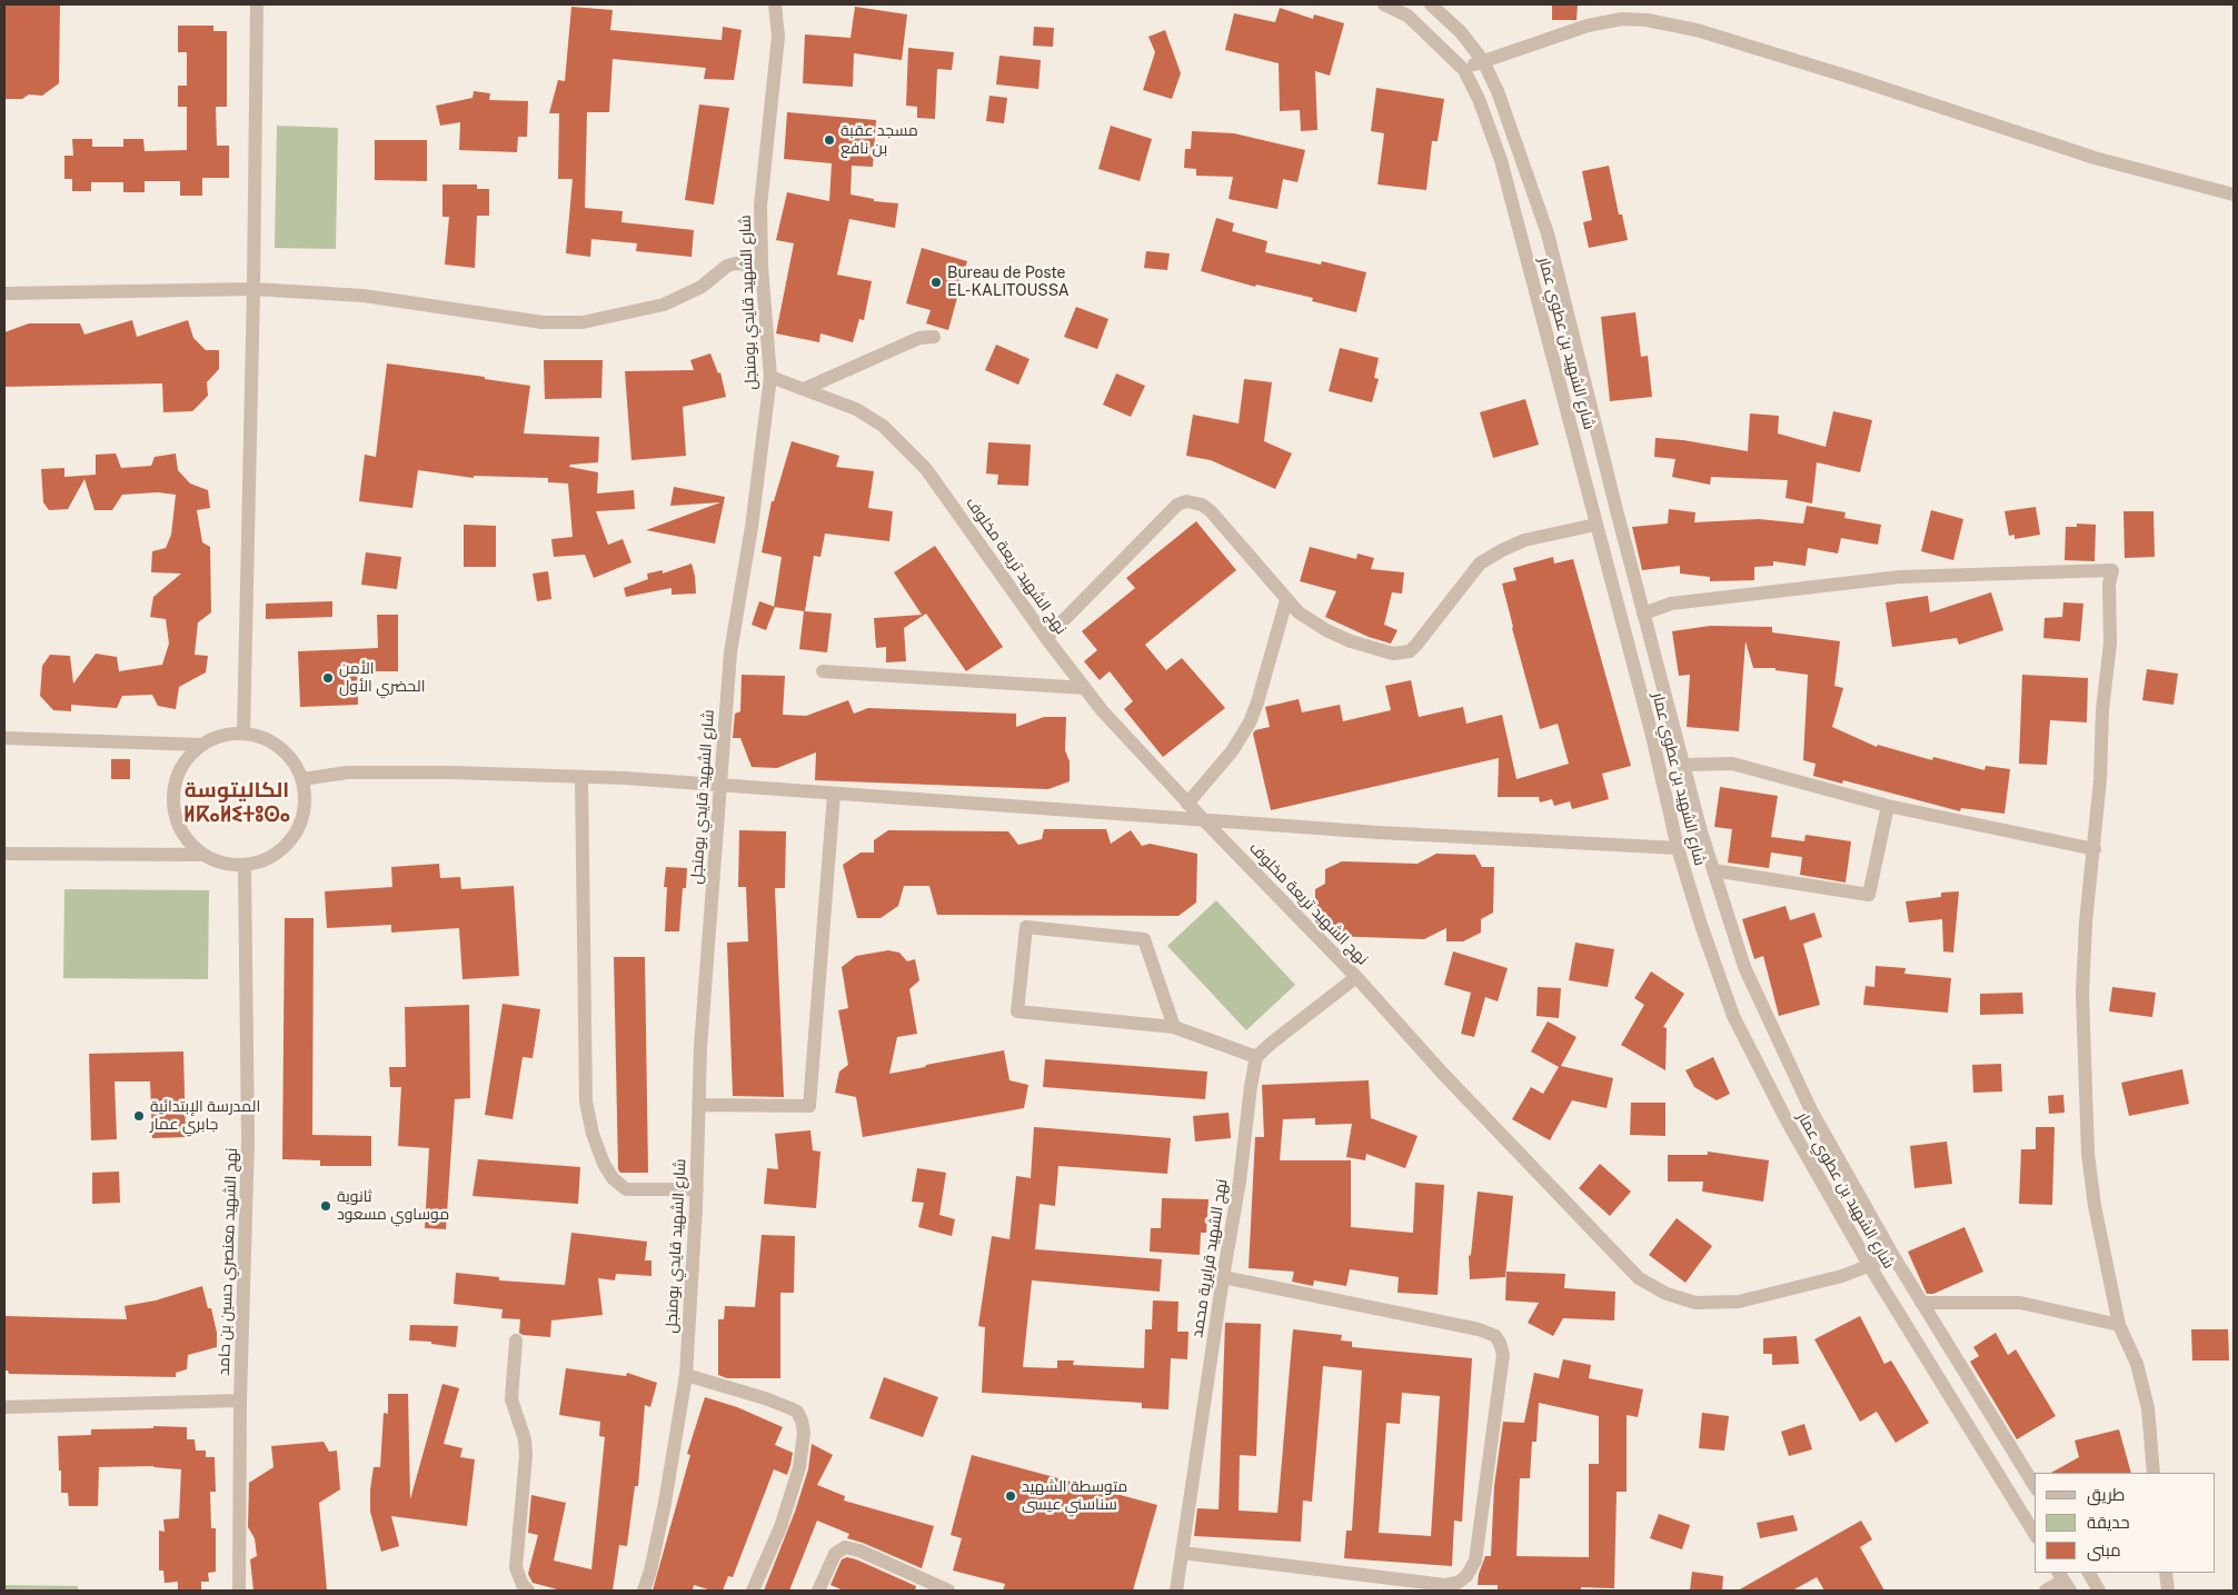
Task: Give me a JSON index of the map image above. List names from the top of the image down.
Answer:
{
  "streets": {
    "street": [
      "شارع الشهيد قايدي بومنجل",
      "شارع الشهيد بن عطوي عمار",
      "نهج الشهيد تريعة مخلوف",
      "نهج الشهيد قرايرية محمد",
      "نهج الشهيد معنصري حسين بن حامد"
    ]
  },
  "crossings": [
    ["شارع الشهيد قايدي بومنجل", "نهج الشهيد تريعة مخلوف"],
    ["شارع الشهيد بن عطوي عمار", "نهج الشهيد تريعة مخلوف"]
  ],
  "districts": ["الكاليتوسة ⵍⴽⴰⵍⵉⵜⵓⵙⴰ"],
  "places": [
    "مسجد عقبة بن نافع",
    "Bureau de Poste EL-KALITOUSSA",
    "الأمن الحضري الأول",
    "المدرسة الإبتدائية جابري عمار",
    "ثانوية موساوي مسعود",
    "متوسطة الشهيد سناسني عيسى"
  ],
  "legend": ["طريق", "حديقة", "مبنى"]
}
